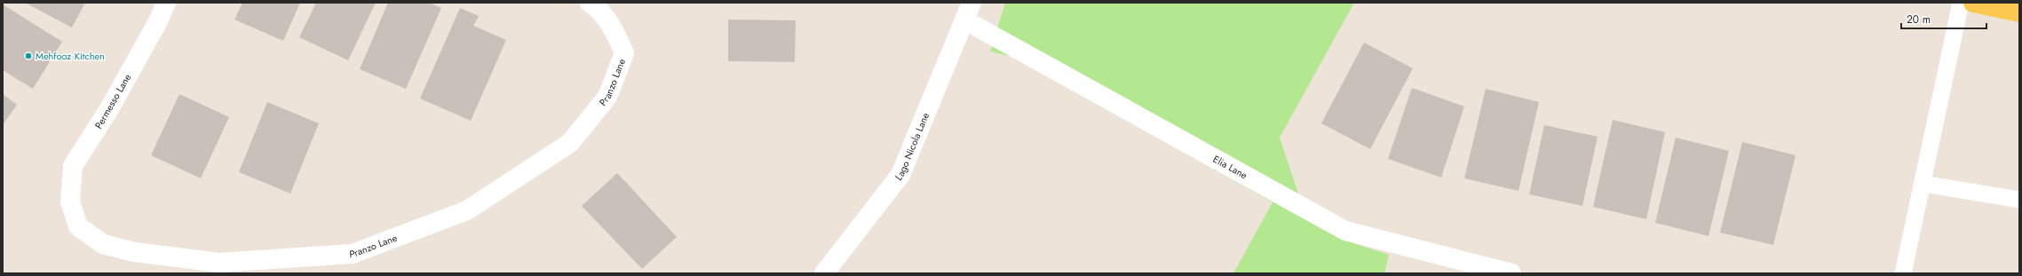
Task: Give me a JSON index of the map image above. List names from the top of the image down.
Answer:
{
  "streets": {
    "street": [
      "Pranzo Lane",
      "Permesso Lane",
      "Lago Nicola Lane",
      "Elia Lane"
    ]
  },
  "crossings": [
    ["Pranzo Lane", "Permesso Lane"],
    ["Lago Nicola Lane", "Elia Lane"]
  ],
  "places": ["Mehfooz Kitchen"],
  "scale_bar": "20 m"
}
